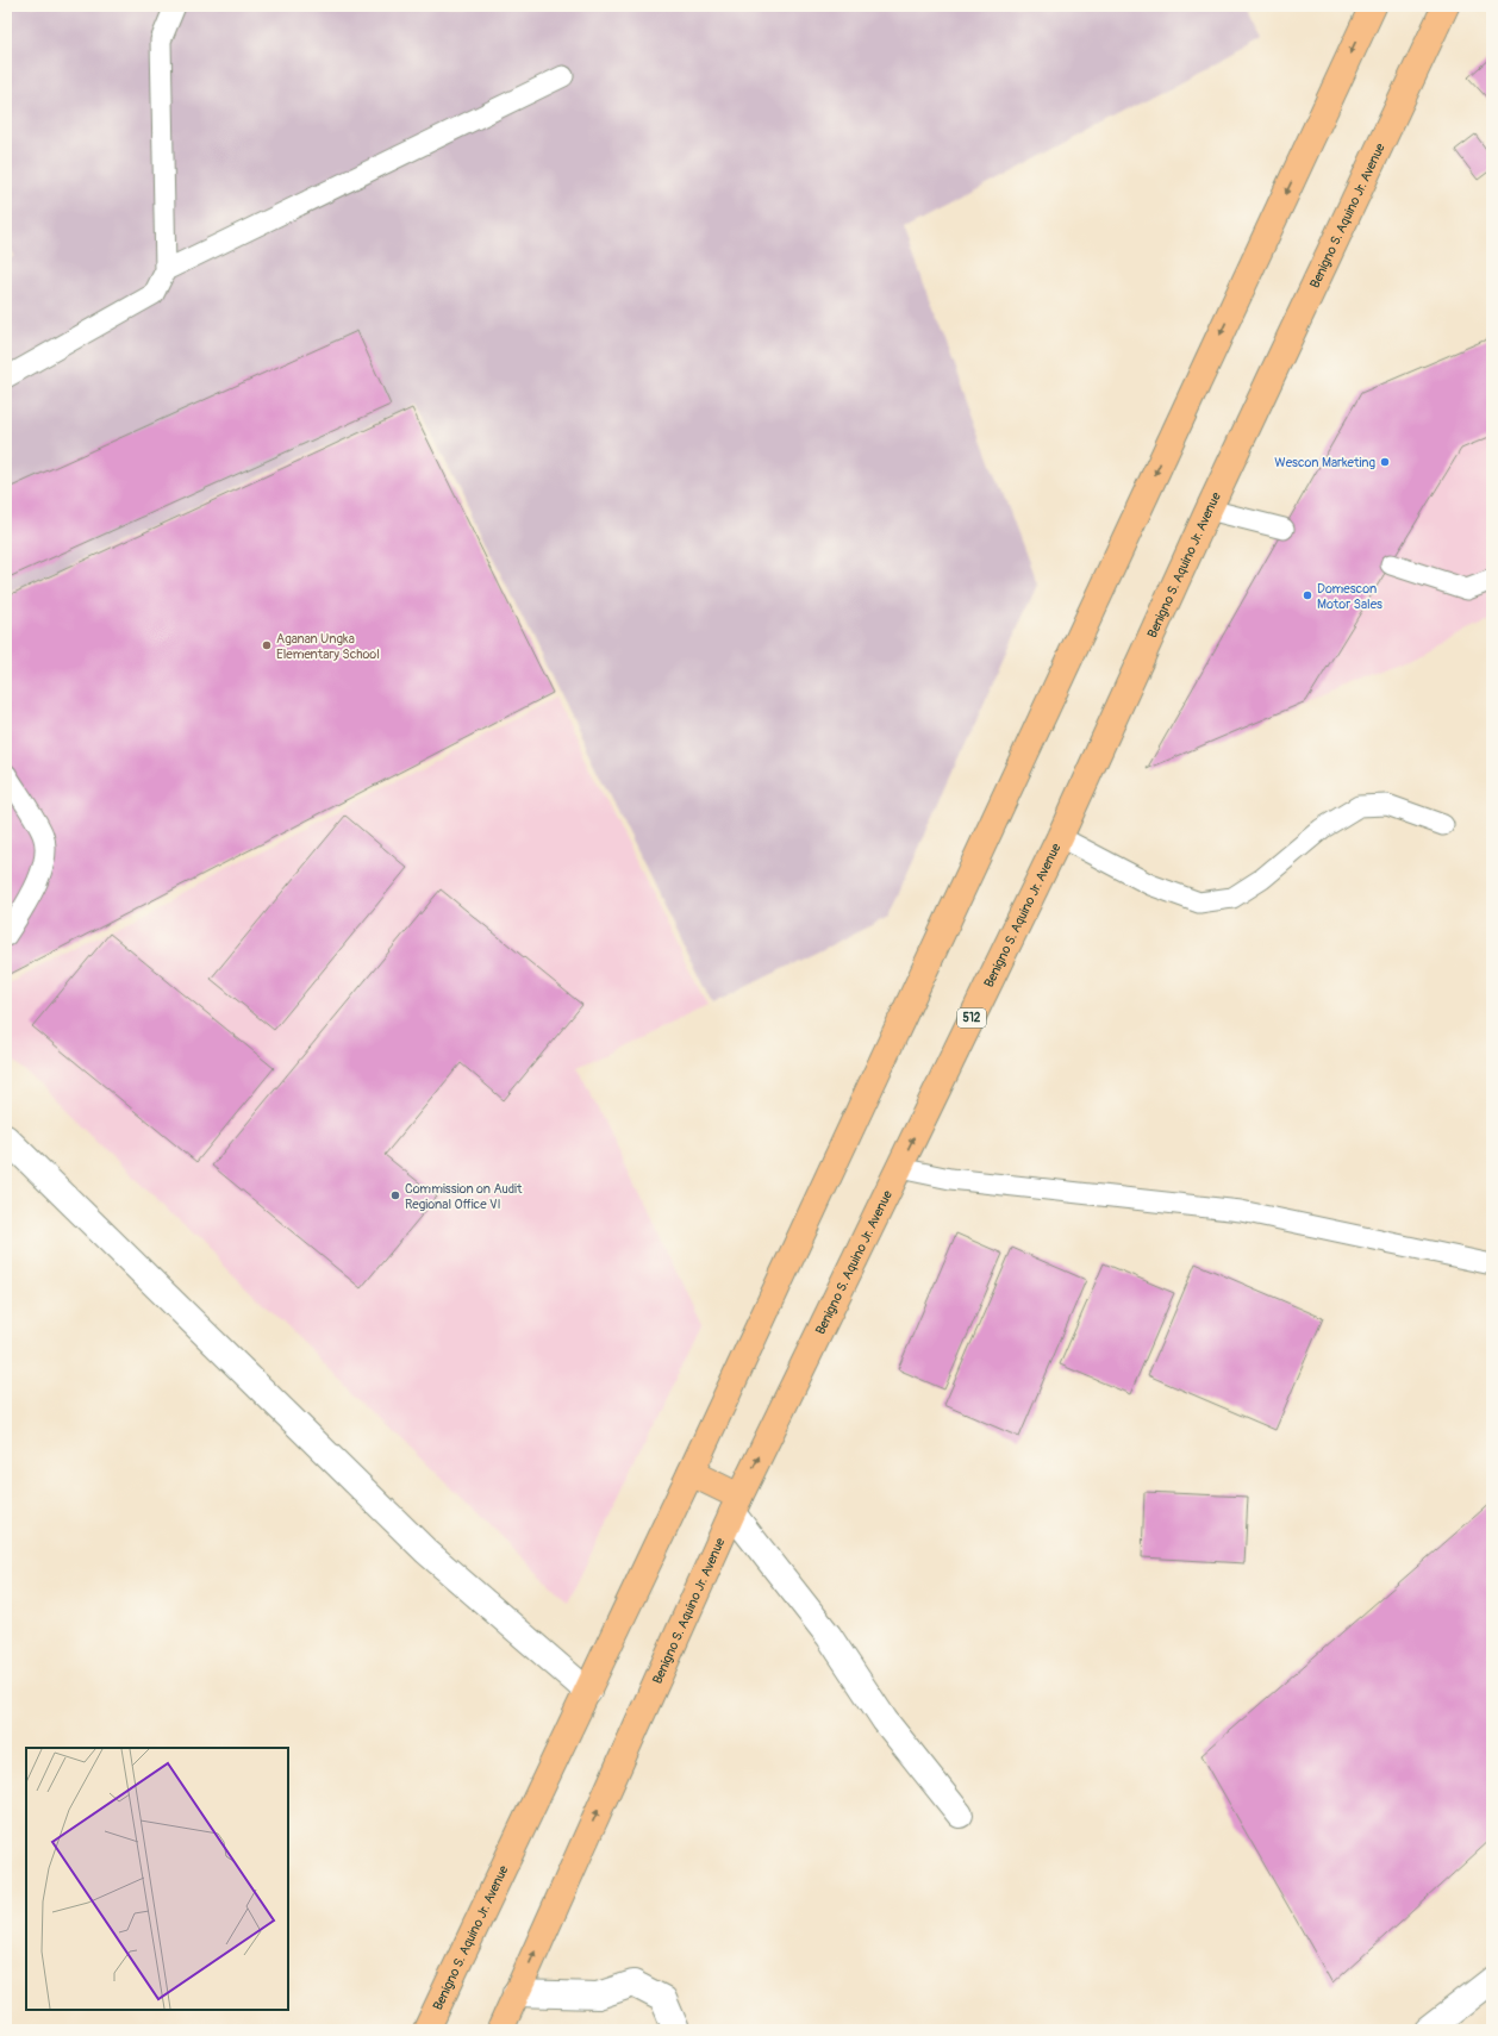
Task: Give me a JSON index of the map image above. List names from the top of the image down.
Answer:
{
  "streets": {
    "main road": ["Benigno S. Aquino Jr. Avenue", "512"]
  },
  "places": [
    "Wescon Marketing",
    "Domescon Motor Sales",
    "Aganan Ungka Elementary School",
    "Commission on Audit Regional Office VI"
  ]
}
